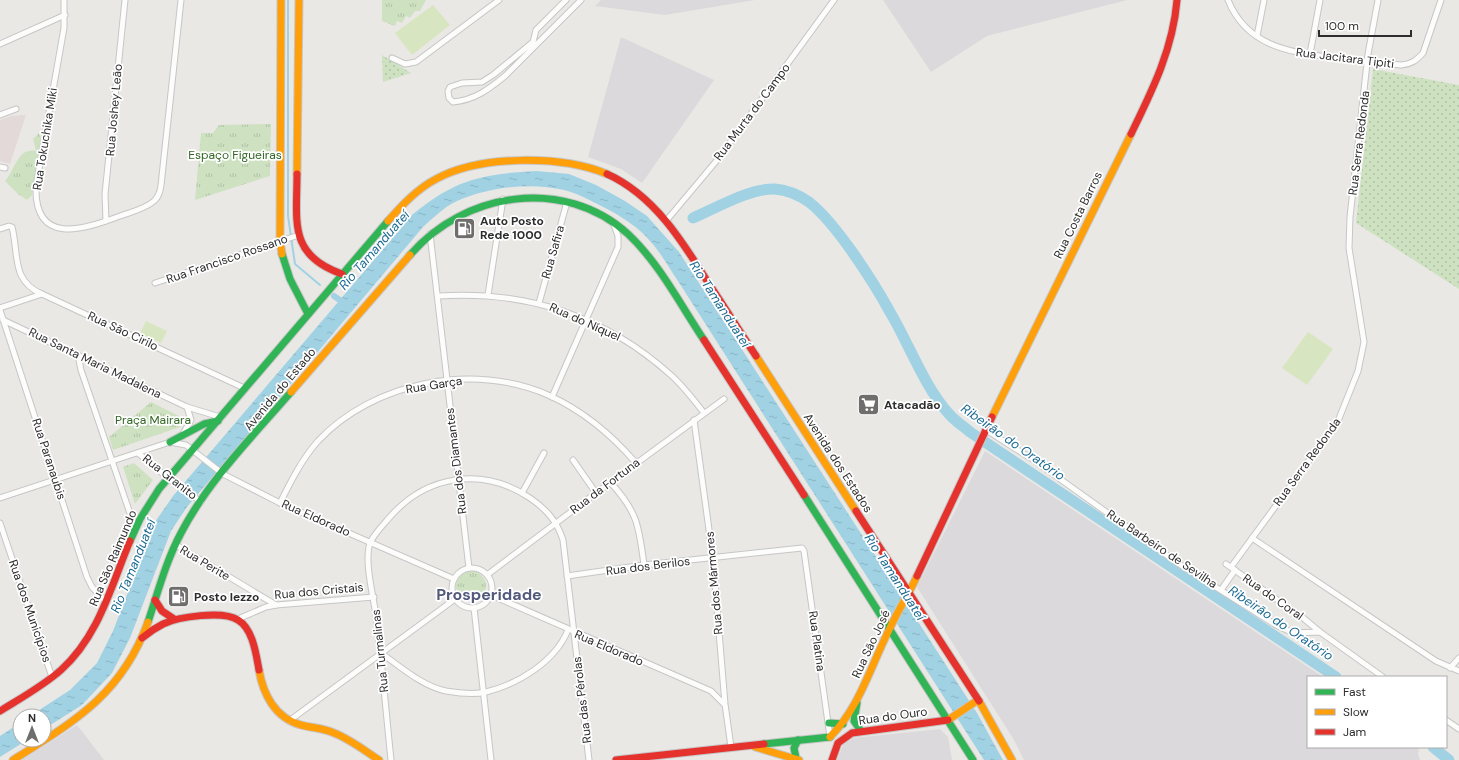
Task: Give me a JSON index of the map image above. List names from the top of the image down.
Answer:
{
  "streets": {
    "main road": [
      "Rua Costa Barros",
      "Avenida do Estado",
      "Avenida dos Estados",
      "Rua São Raimundo",
      "Rua São José",
      "Rua do Ouro"
    ],
    "street": [
      "Rua Jacitara Tipiti",
      "Rua Joshey Leão",
      "Rua Murta do Campo",
      "Rua Tokuchika Miki",
      "Rua Serra Redonda",
      "Rua Safira",
      "Rua Francisco Rossano",
      "Rua do Níquel",
      "Rua São Cirilo",
      "Rua Santa Maria Madalena",
      "Rua Garça",
      "Rua Paranaubis",
      "Rua dos Diamantes",
      "Rua Granito",
      "Rua da Fortuna",
      "Rua Eldorado",
      "Rua Barbeiro de Sevilha",
      "Rua Perite",
      "Rua dos Berilos",
      "Rua dos Mármores",
      "Rua dos Cristais",
      "Rua do Coral",
      "Rua dos Municípios",
      "Rua Platina",
      "Rua Turmalinas",
      "Rua das Pérolas"
    ]
  },
  "crossings": [
    ["Rua Jacitara Tipiti", "Rua Serra Redonda"],
    ["Rua Joshey Leão", "Rua Tokuchika Miki"],
    ["Rua Murta do Campo", "Avenida dos Estados"],
    ["Rua Serra Redonda", "Rua Barbeiro de Sevilha"],
    ["Rua Serra Redonda", "Rua do Coral"],
    ["Rua Costa Barros", "Rua Barbeiro de Sevilha"],
    ["Rua Costa Barros", "Rua São José"],
    ["Rua Safira", "Rua do Níquel"],
    ["Rua Safira", "Avenida do Estado"],
    ["Rua do Níquel", "Rua dos Diamantes"],
    ["Rua do Níquel", "Rua da Fortuna"],
    ["Rua São Cirilo", "Rua São Raimundo"],
    ["Rua Santa Maria Madalena", "Rua Paranaubis"],
    ["Rua Santa Maria Madalena", "Rua São Raimundo"],
    ["Rua Garça", "Rua dos Diamantes"],
    ["Rua Garça", "Rua da Fortuna"],
    ["Rua Garça", "Rua Eldorado"],
    ["Avenida do Estado", "Rua dos Diamantes"],
    ["Avenida do Estado", "Rua Granito"],
    ["Avenida do Estado", "Rua Eldorado"],
    ["Avenida do Estado", "Rua Perite"],
    ["Avenida do Estado", "Rua São José"],
    ["Rua Paranaubis", "Rua Granito"],
    ["Rua Paranaubis", "Rua São Raimundo"],
    ["Rua dos Diamantes", "Rua da Fortuna"],
    ["Rua dos Diamantes", "Rua Eldorado"],
    ["Avenida dos Estados", "Rua São José"],
    ["Rua Granito", "Rua São Raimundo"],
    ["Rua da Fortuna", "Rua Eldorado"],
    ["Rua da Fortuna", "Rua dos Mármores"],
    ["Rua da Fortuna", "Rua das Pérolas"],
    ["Rua Eldorado", "Rua dos Mármores"],
    ["Rua Eldorado", "Rua Turmalinas"],
    ["Rua Eldorado", "Rua das Pérolas"],
    ["Rua Barbeiro de Sevilha", "Rua do Coral"],
    ["Rua São Raimundo", "Rua dos Municípios"],
    ["Rua Perite", "Rua dos Cristais"],
    ["Rua dos Berilos", "Rua dos Mármores"],
    ["Rua dos Berilos", "Rua Platina"],
    ["Rua dos Berilos", "Rua das Pérolas"],
    ["Rua dos Cristais", "Rua Turmalinas"],
    ["Rua Platina", "Rua São José"]
  ],
  "districts": ["Prosperidade"],
  "water": ["Rio Tamanduateí", "Ribeirão do Oratório"],
  "parks": ["Espaço Figueiras", "Praça Mairara"],
  "places": {
    "fuel station": ["Auto Posto Rede 1000", "Posto Iezzo"],
    "supermarket": ["Atacadão"]
  },
  "legend": ["Fast", "Slow", "Jam"],
  "scale_bar": "100 m",
  "north": "top"
}
